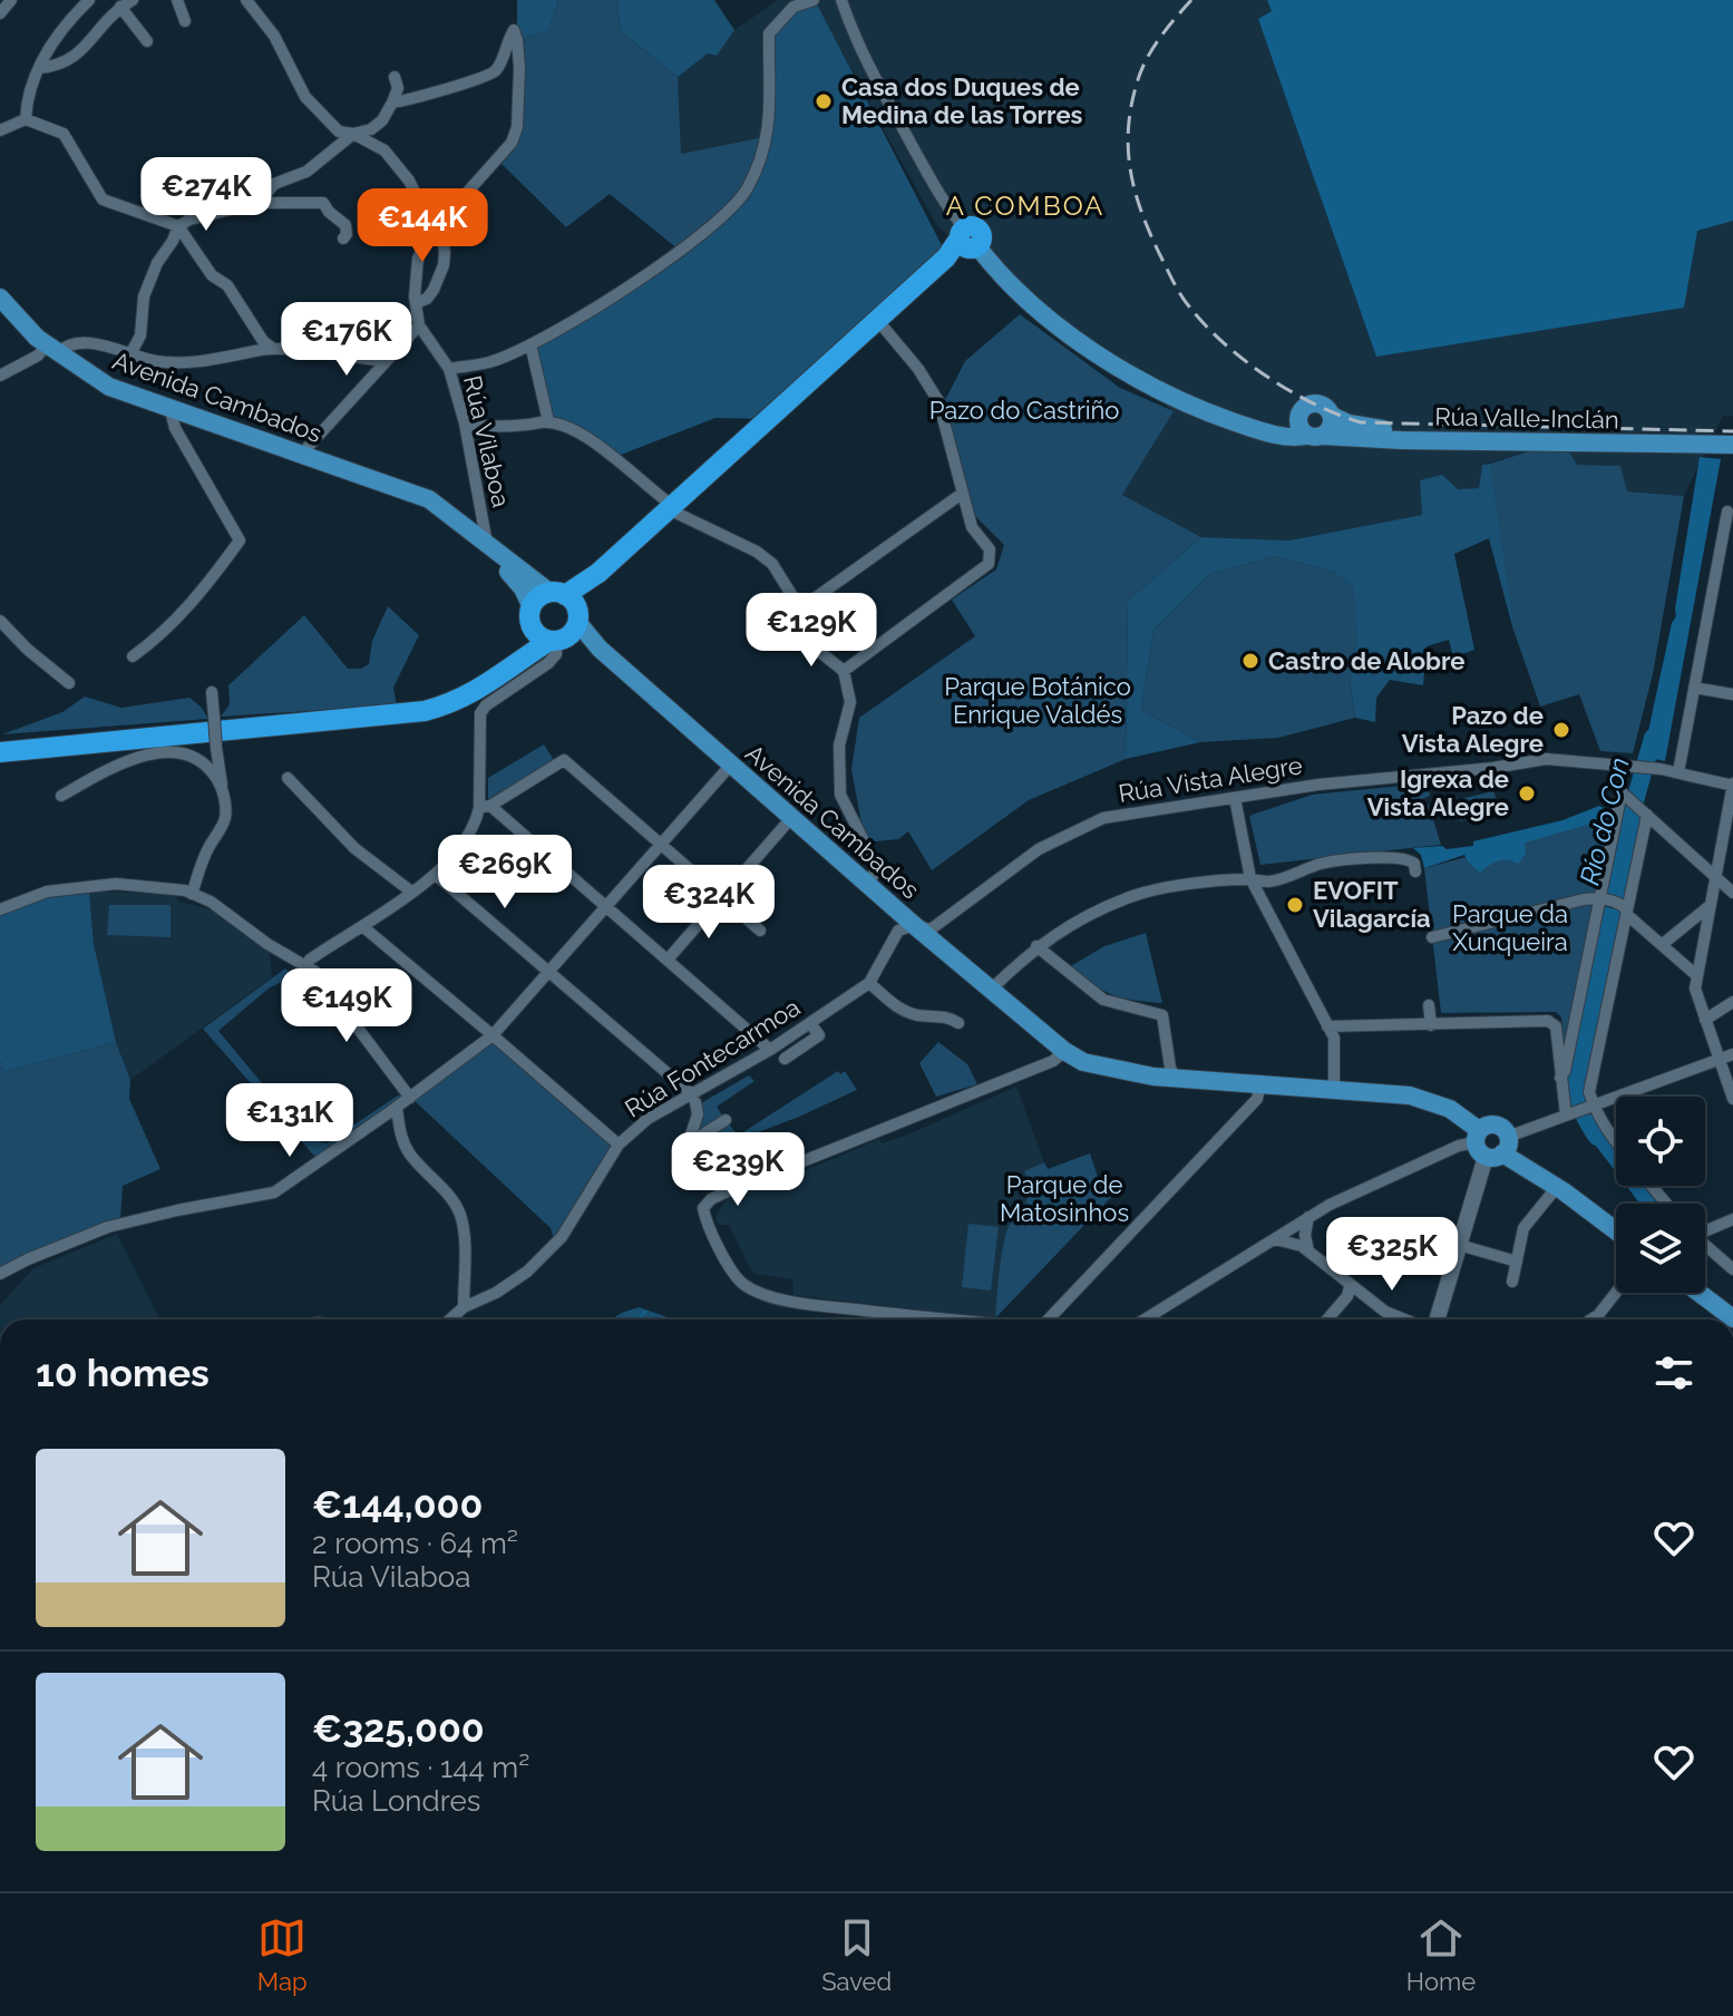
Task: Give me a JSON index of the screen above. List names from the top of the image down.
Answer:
{
  "streets": {
    "main road": ["Avenida Cambados", "Rúa Valle-Inclán"],
    "street": ["Rúa Vilaboa", "Rúa Vista Alegre", "Rúa Fontecarmoa"]
  },
  "crossings": [
    ["Avenida Cambados", "Rúa Vilaboa"],
    ["Avenida Cambados", "Rúa Vista Alegre"],
    ["Avenida Cambados", "Rúa Fontecarmoa"],
    ["Rúa Vista Alegre", "Rúa Fontecarmoa"]
  ],
  "districts": ["A COMBOA"],
  "water": ["Río do Con"],
  "parks": [
    "Pazo do Castriño",
    "Parque Botánico Enrique Valdés",
    "Parque da Xunqueira",
    "Parque de Matosinhos"
  ],
  "places": [
    "Casa dos Duques de Medina de las Torres",
    "Castro de Alobre",
    "Pazo de Vista Alegre",
    "Igrexa de Vista Alegre",
    "EVOFIT Vilagarcía"
  ],
  "page": {
    "price": [
      "€274K",
      "€144K",
      "€176K",
      "€129K",
      "€269K",
      "€324K",
      "€149K",
      "€131K",
      "€239K",
      "€325K"
    ],
    "heading": "10 homes",
    "list": [
      {
        "name": "€144,000",
        "note": "2 rooms · 64 m² · Rúa Vilaboa"
      },
      {
        "name": "€325,000",
        "note": "4 rooms · 144 m² · Rúa Londres"
      }
    ],
    "tabs": ["Map", "Saved", "Home"]
  }
}
